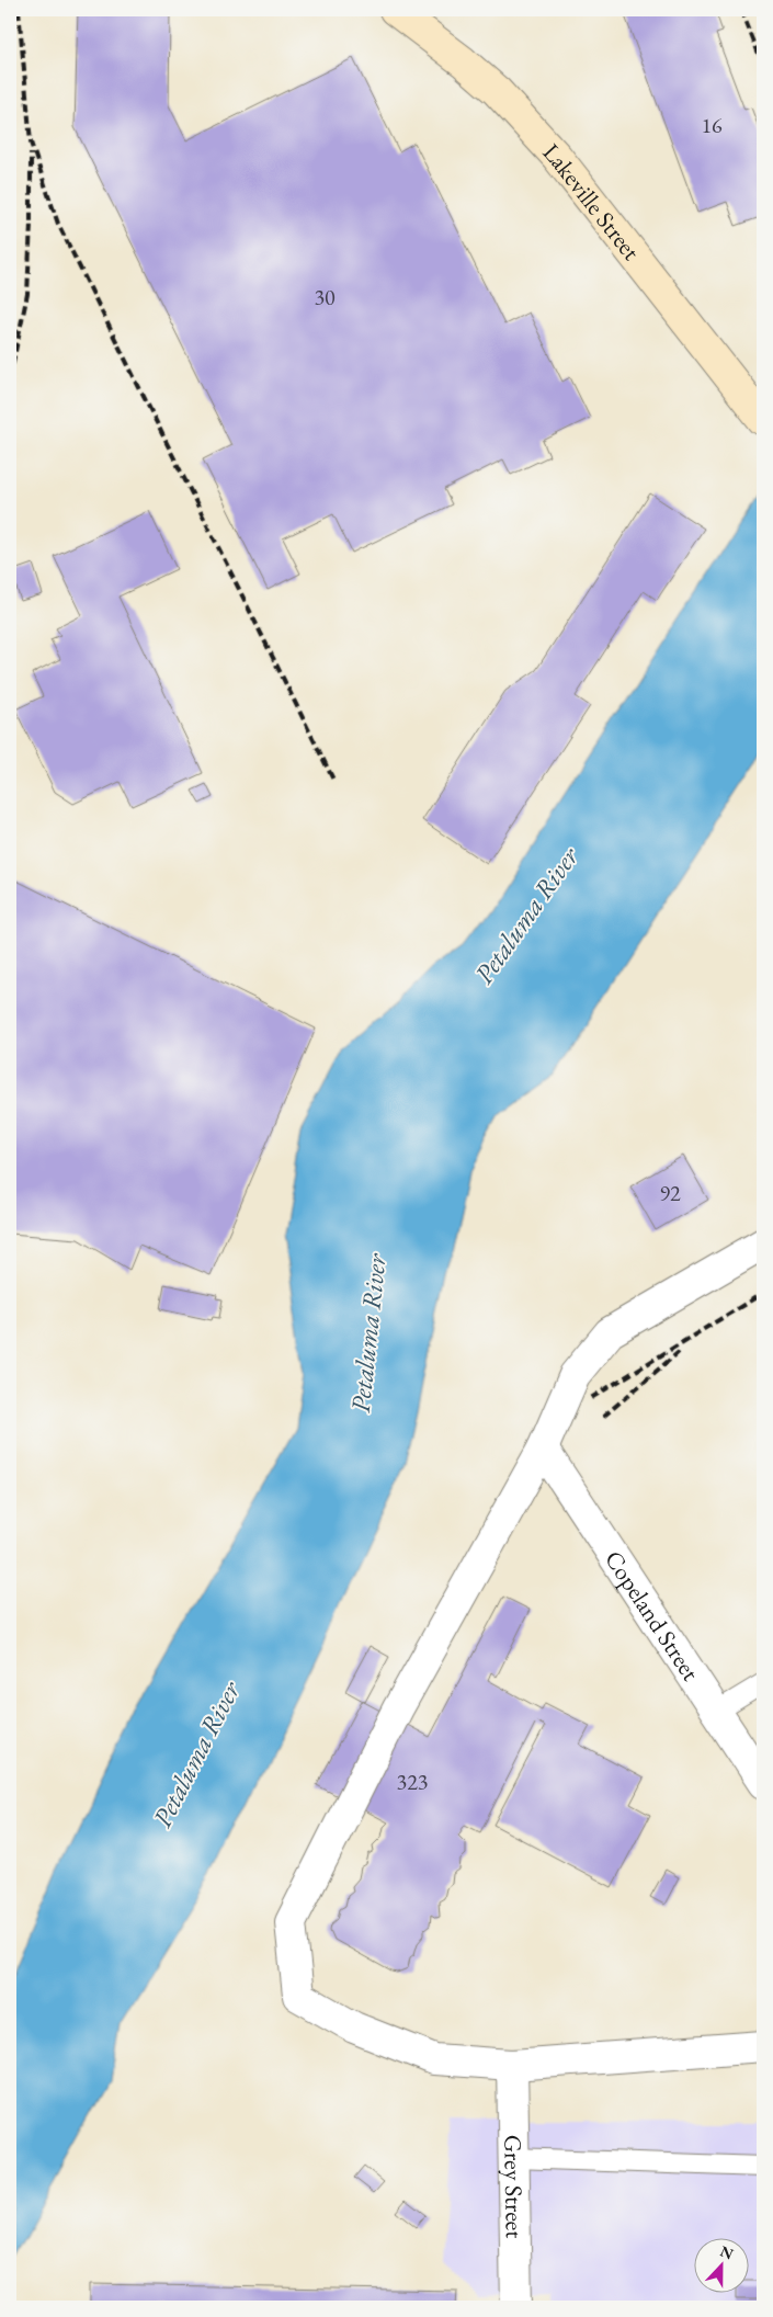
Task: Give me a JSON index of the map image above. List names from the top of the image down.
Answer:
{
  "streets": {
    "main road": ["Lakeville Street"],
    "street": ["Copeland Street", "Grey Street"]
  },
  "water": ["Petaluma River"],
  "house_numbers": [
    "16",
    "30",
    "92",
    "323"
  ],
  "north": "top"
}
